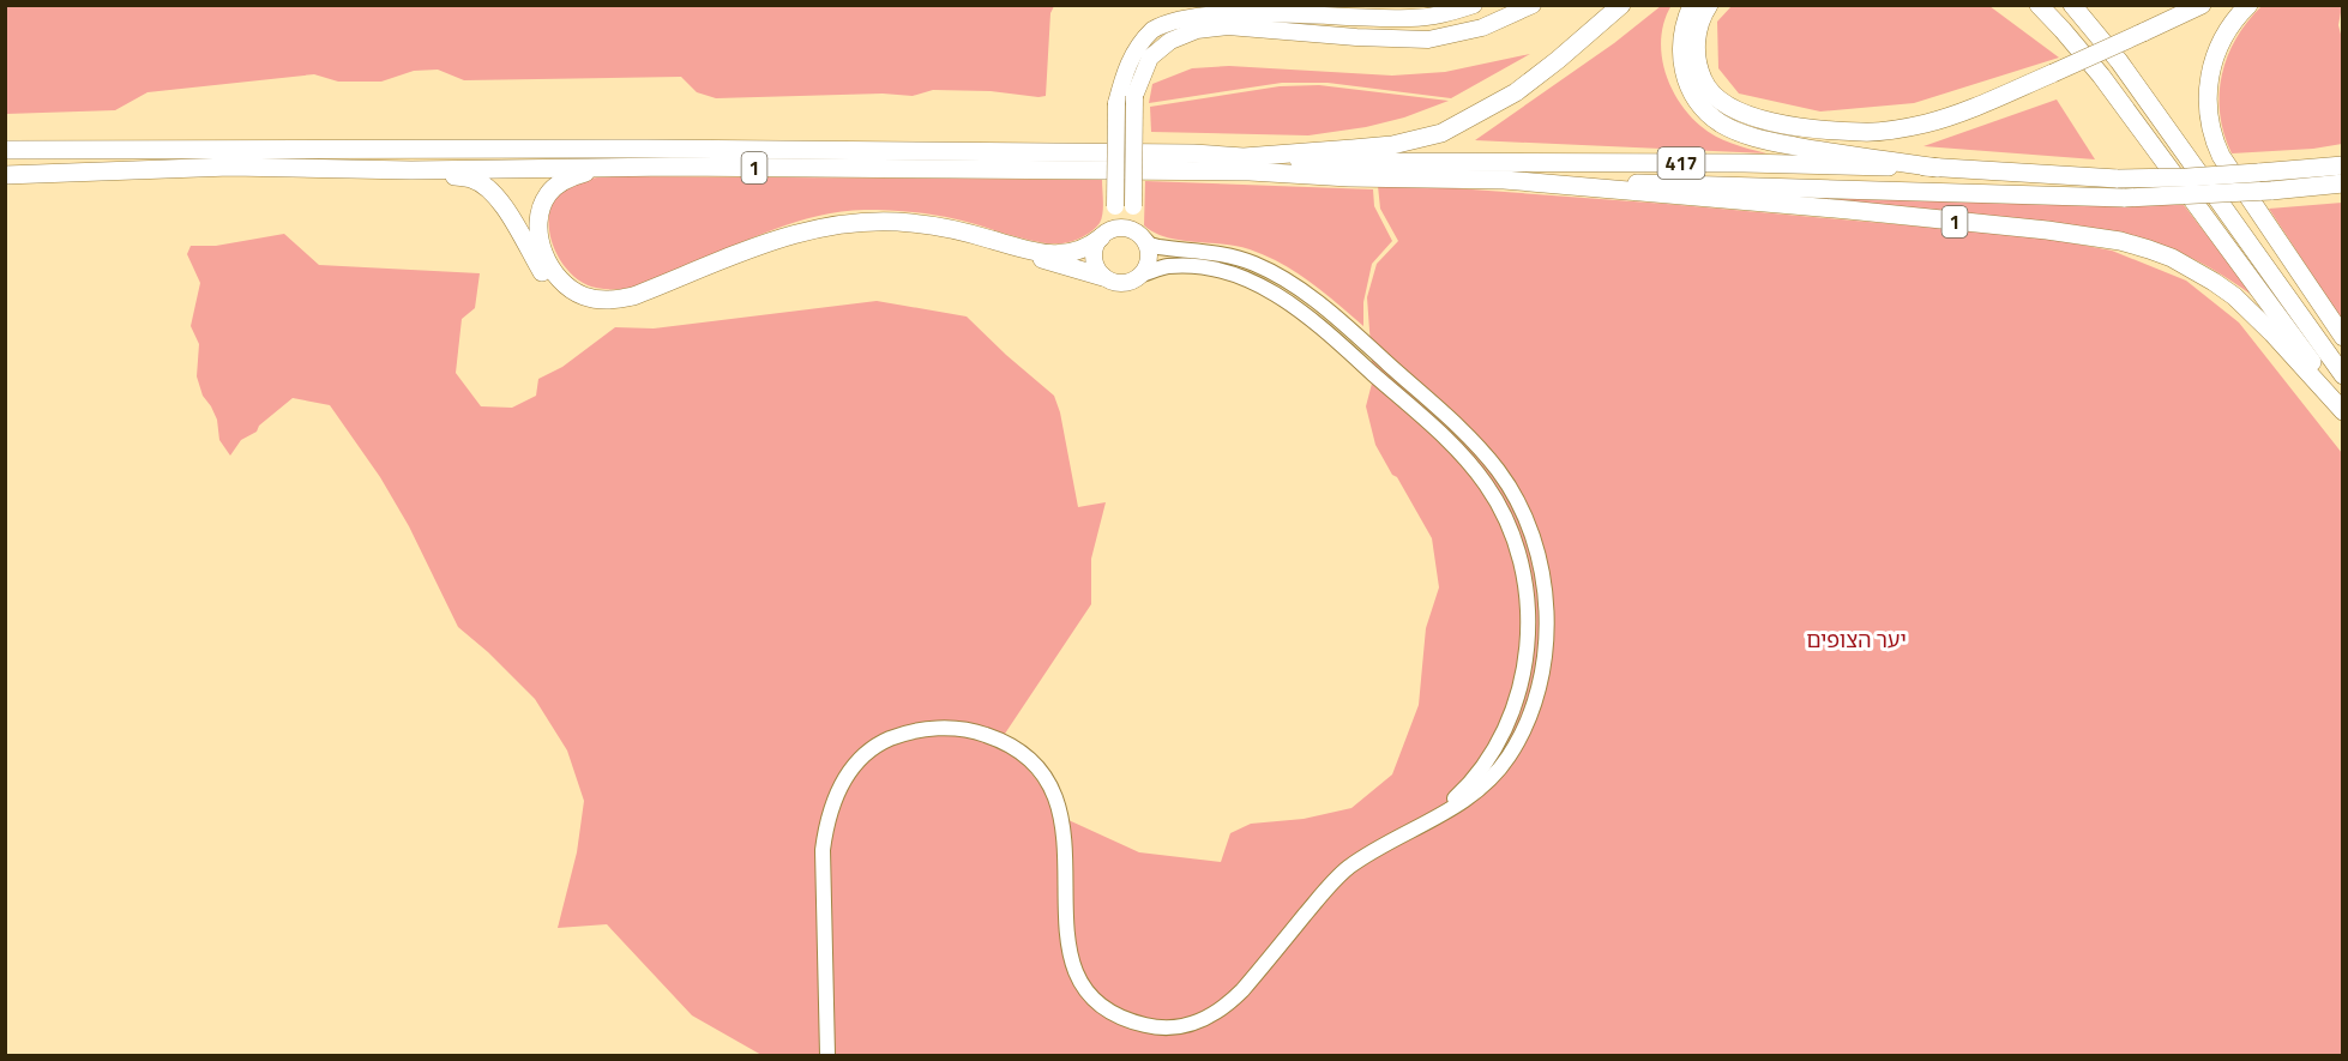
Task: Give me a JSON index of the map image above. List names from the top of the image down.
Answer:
{
  "streets": {
    "main road": ["417", "1"]
  },
  "crossings": [
    ["417", "1"]
  ],
  "parks": ["יער הצופים"]
}
